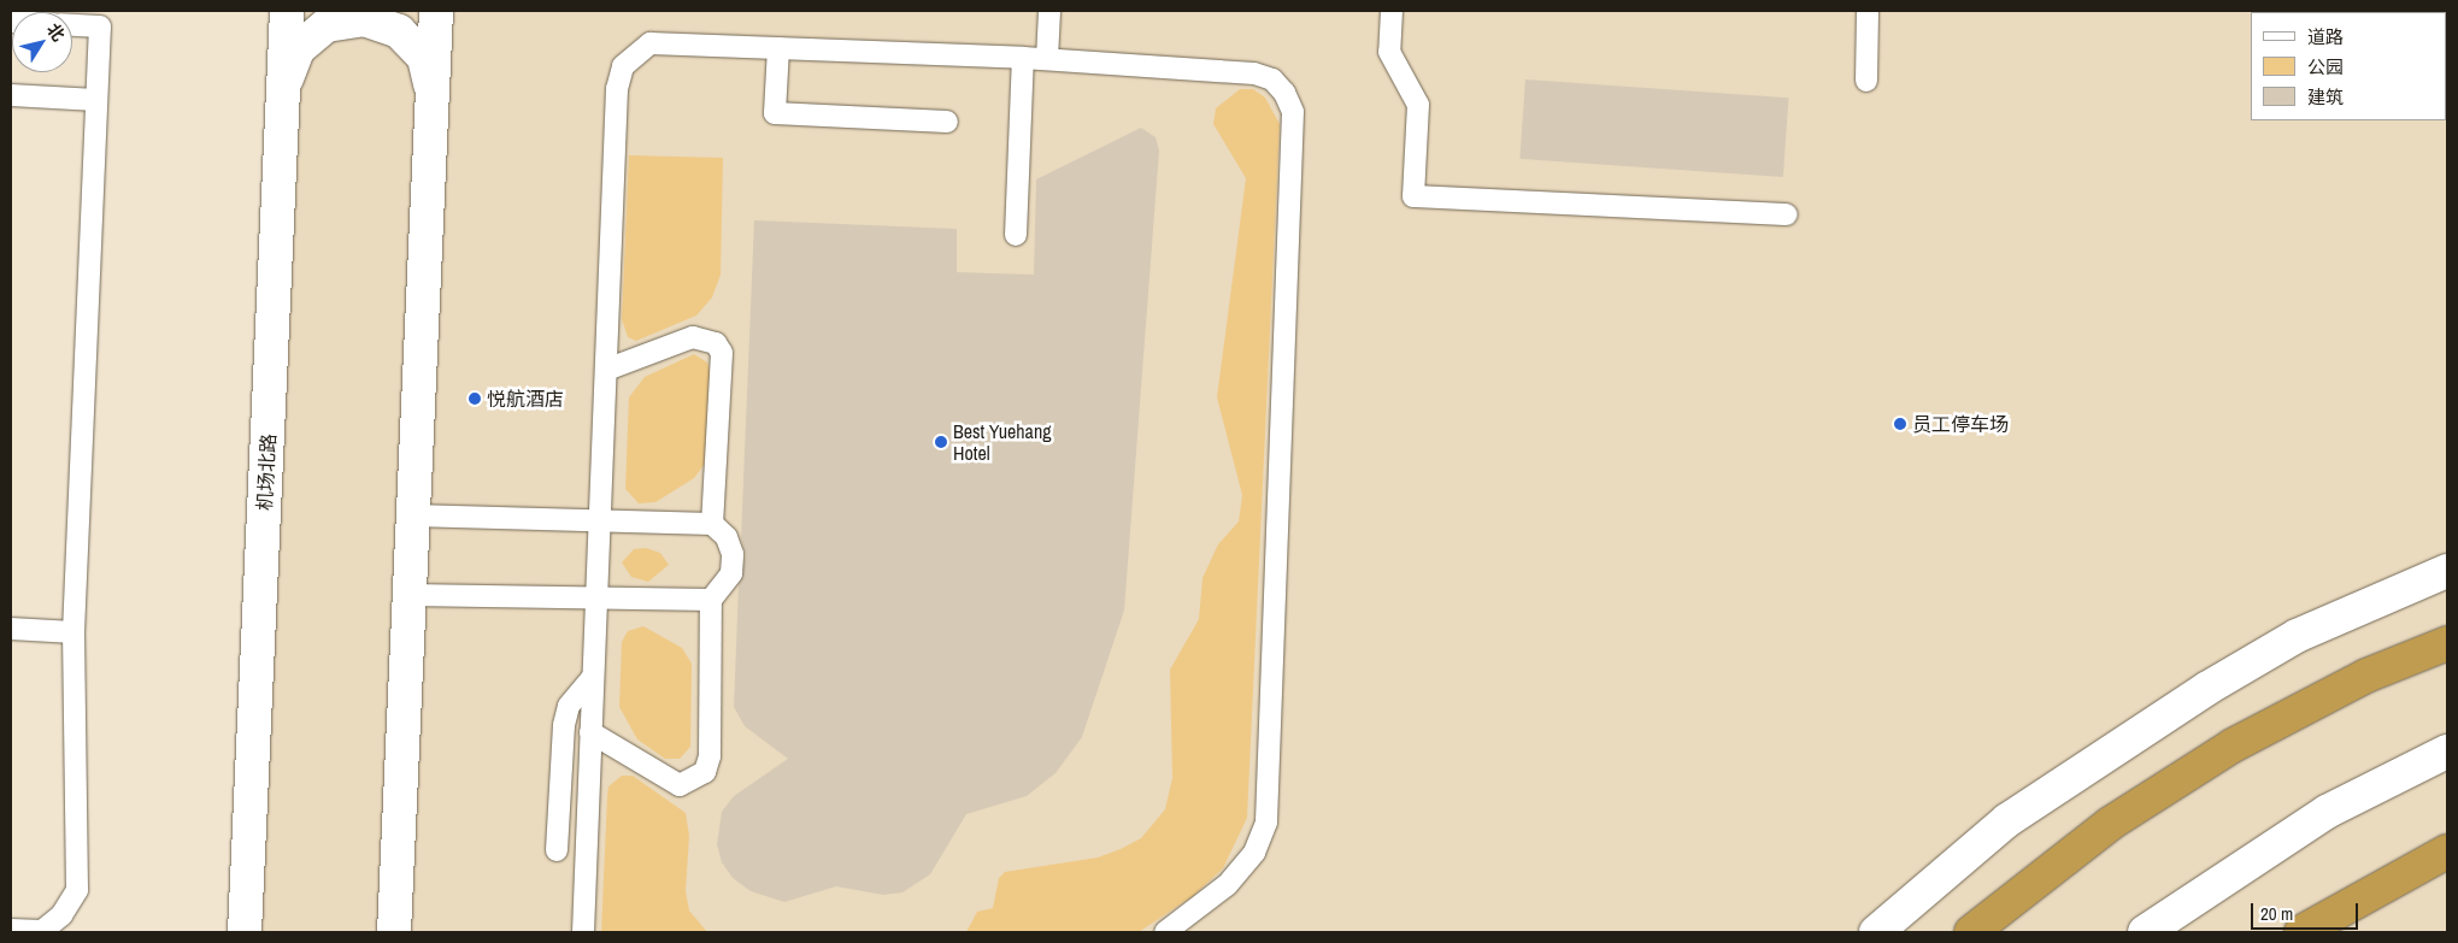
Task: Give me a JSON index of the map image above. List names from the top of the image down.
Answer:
{
  "streets": {
    "main road": ["机场北路"]
  },
  "places": ["悦航酒店", "员工停车场", "Best Yuehang Hotel"],
  "legend": ["道路", "公园", "建筑"],
  "scale_bar": "20 m",
  "north": "top right"
}
